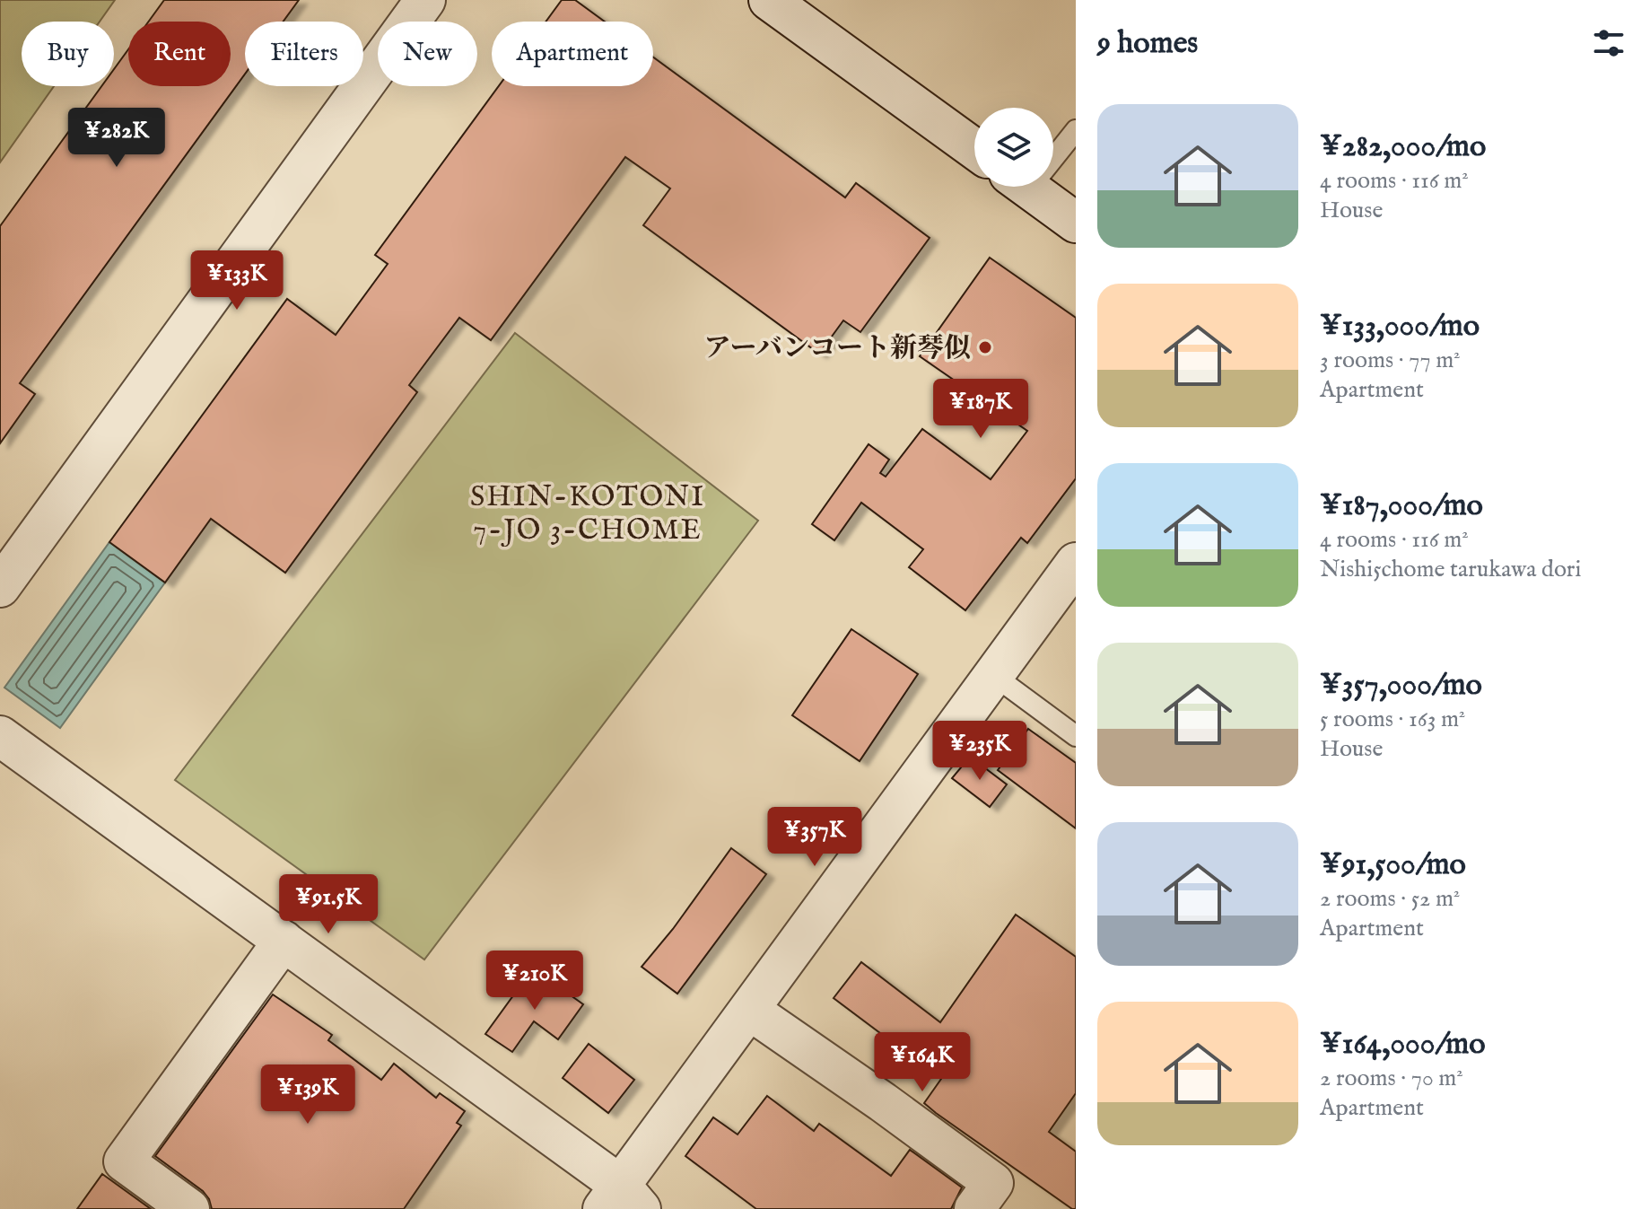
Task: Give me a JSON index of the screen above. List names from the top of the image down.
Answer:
{
  "districts": ["SHIN-KOTONI 7-JO 3-CHOME"],
  "places": ["アーバンコート新琴似"],
  "page": {
    "heading": "9 homes",
    "chip": [
      "Buy",
      "Rent",
      "Filters",
      "New",
      "Apartment"
    ],
    "list": [
      {
        "name": "¥282,000/mo",
        "note": "4 rooms · 116 m² · House"
      },
      {
        "name": "¥133,000/mo",
        "note": "3 rooms · 77 m² · Apartment"
      },
      {
        "name": "¥187,000/mo",
        "note": "4 rooms · 116 m² · Nishi5chome tarukawa dori"
      },
      {
        "name": "¥357,000/mo",
        "note": "5 rooms · 163 m² · House"
      },
      {
        "name": "¥91,500/mo",
        "note": "2 rooms · 52 m² · Apartment"
      },
      {
        "name": "¥164,000/mo",
        "note": "2 rooms · 70 m² · Apartment"
      }
    ],
    "price": [
      "¥282K",
      "¥133K",
      "¥187K",
      "¥235K",
      "¥357K",
      "¥91.5K",
      "¥210K",
      "¥164K",
      "¥139K"
    ]
  }
}
